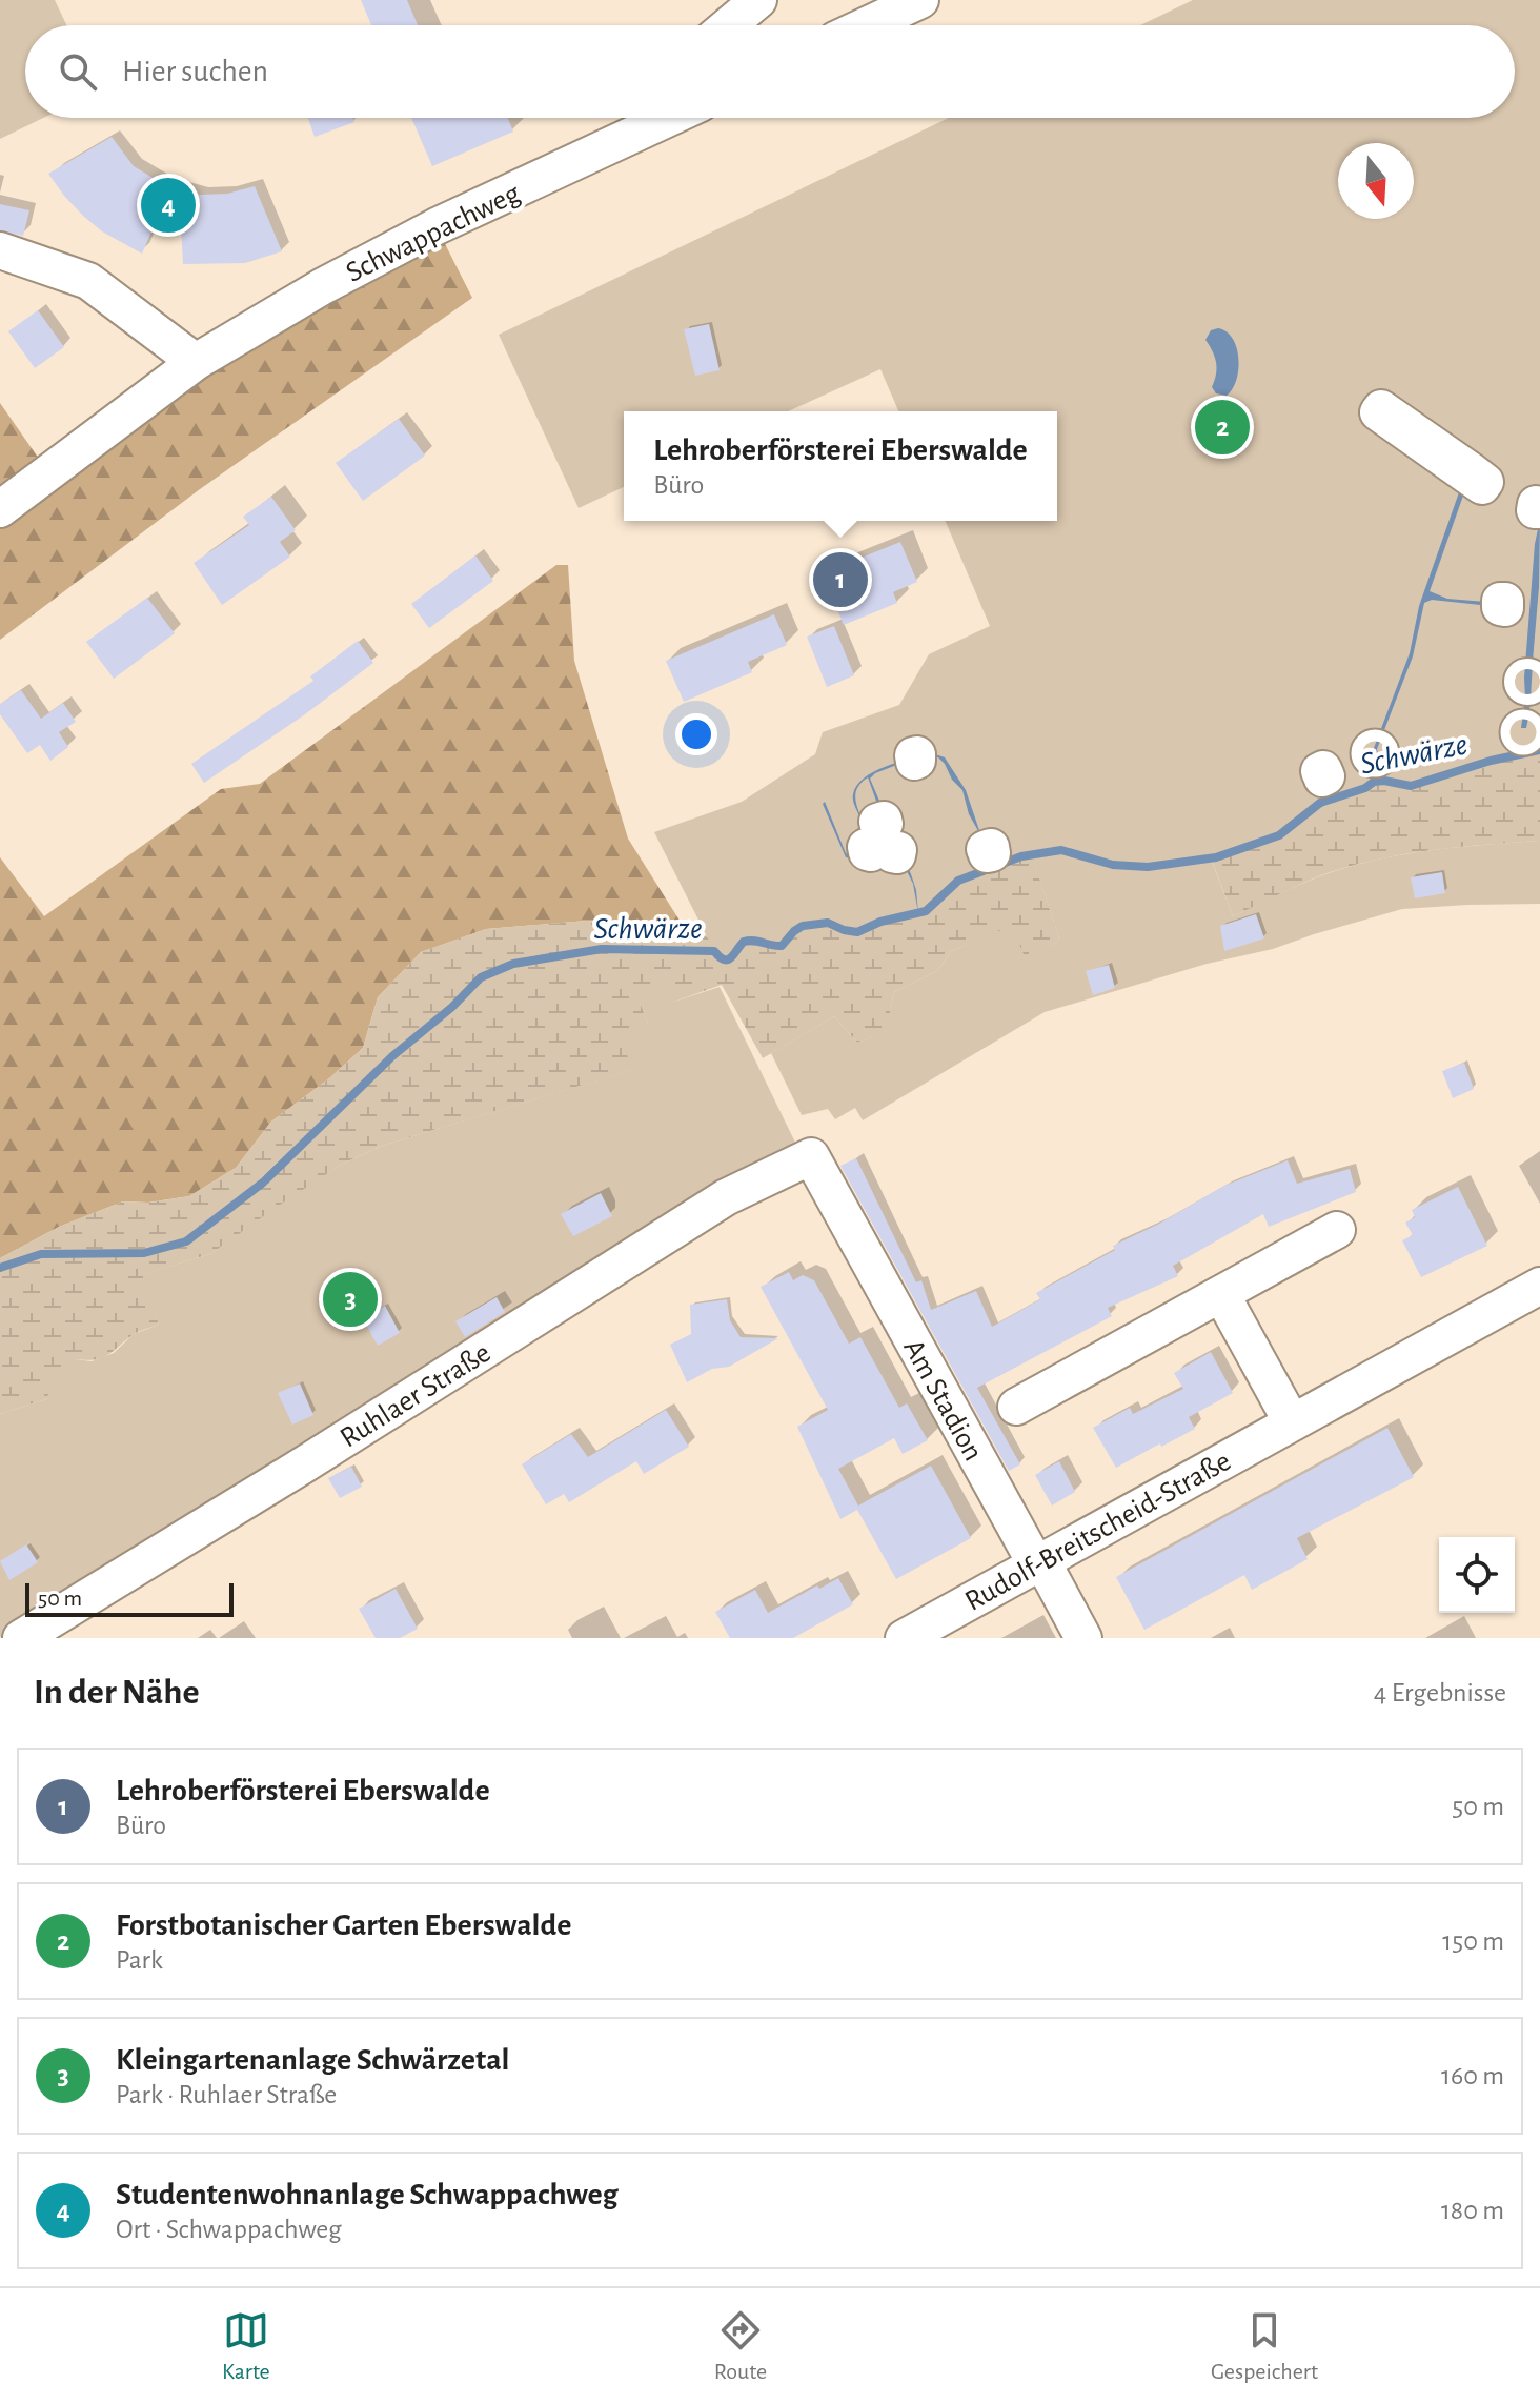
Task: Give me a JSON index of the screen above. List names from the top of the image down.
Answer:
{
  "streets": {
    "street": [
      "Schwappachweg",
      "Ruhlaer Straße",
      "Am Stadion",
      "Rudolf-Breitscheid-Straße"
    ]
  },
  "crossings": [
    ["Ruhlaer Straße", "Am Stadion"],
    ["Am Stadion", "Rudolf-Breitscheid-Straße"]
  ],
  "water": ["Schwärze"],
  "scale_bar": "50 m",
  "north": "bottom",
  "page": {
    "search": "Hier suchen",
    "pins": [
      "4",
      "2",
      "1",
      "3"
    ],
    "popup": ["Lehroberförsterei Eberswalde", "Büro"],
    "scale": "50 m",
    "heading": ["In der Nähe", "4 Ergebnisse"],
    "list": [
      {
        "mark": "1",
        "name": "Lehroberförsterei Eberswalde",
        "note": "Büro",
        "value": "50 m"
      },
      {
        "mark": "2",
        "name": "Forstbotanischer Garten Eberswalde",
        "note": "Park",
        "value": "150 m"
      },
      {
        "mark": "3",
        "name": "Kleingartenanlage Schwärzetal",
        "note": "Park · Ruhlaer Straße",
        "value": "160 m"
      },
      {
        "mark": "4",
        "name": "Studentenwohnanlage Schwappachweg",
        "note": "Ort · Schwappachweg",
        "value": "180 m"
      }
    ],
    "nav": ["Karte", "Route", "Gespeichert"]
  }
}
